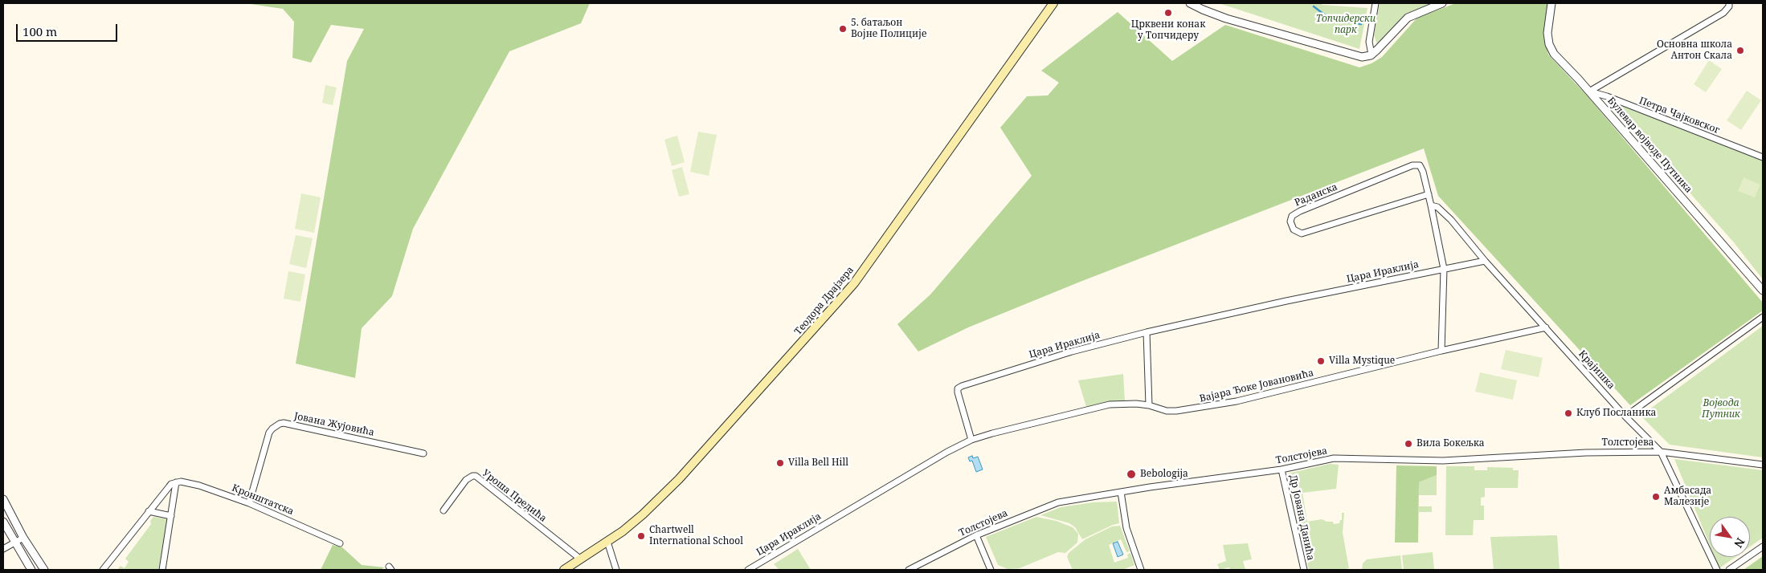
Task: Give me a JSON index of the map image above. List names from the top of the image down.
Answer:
{
  "streets": {
    "main road": ["Теодора Драјзера"],
    "street": [
      "Петра Чајковског",
      "Булевар војводе Путника",
      "Раданска",
      "Цара Ираклија",
      "Крајишка",
      "Вајара Ђоке Јовановића",
      "Јована Жујовића",
      "Толстојева",
      "Уроша Предића",
      "Кронштатска",
      "Др Јована Данића"
    ]
  },
  "crossings": [
    ["Петра Чајковског", "Булевар војводе Путника"],
    ["Раданска", "Цара Ираклија"],
    ["Раданска", "Крајишка"],
    ["Раданска", "Вајара Ђоке Јовановића"],
    ["Цара Ираклија", "Крајишка"],
    ["Цара Ираклија", "Вајара Ђоке Јовановића"],
    ["Теодора Драјзера", "Уроша Предића"],
    ["Крајишка", "Вајара Ђоке Јовановића"],
    ["Крајишка", "Толстојева"],
    ["Јована Жујовића", "Кронштатска"],
    ["Толстојева", "Др Јована Данића"]
  ],
  "parks": ["Топчидерски парк", "Војвода Путник"],
  "places": [
    "Црквени конак у Топчидеру",
    "5. батаљон Војне Полиције",
    "Основна школа Антон Скала",
    "Villa Mystique",
    "Клуб Посланика",
    "Вила Бокељка",
    "Villa Bell Hill",
    "Bebologija",
    "Амбасада Малезије",
    "Chartwell International School"
  ],
  "scale_bar": "100 m",
  "north": "bottom right"
}
